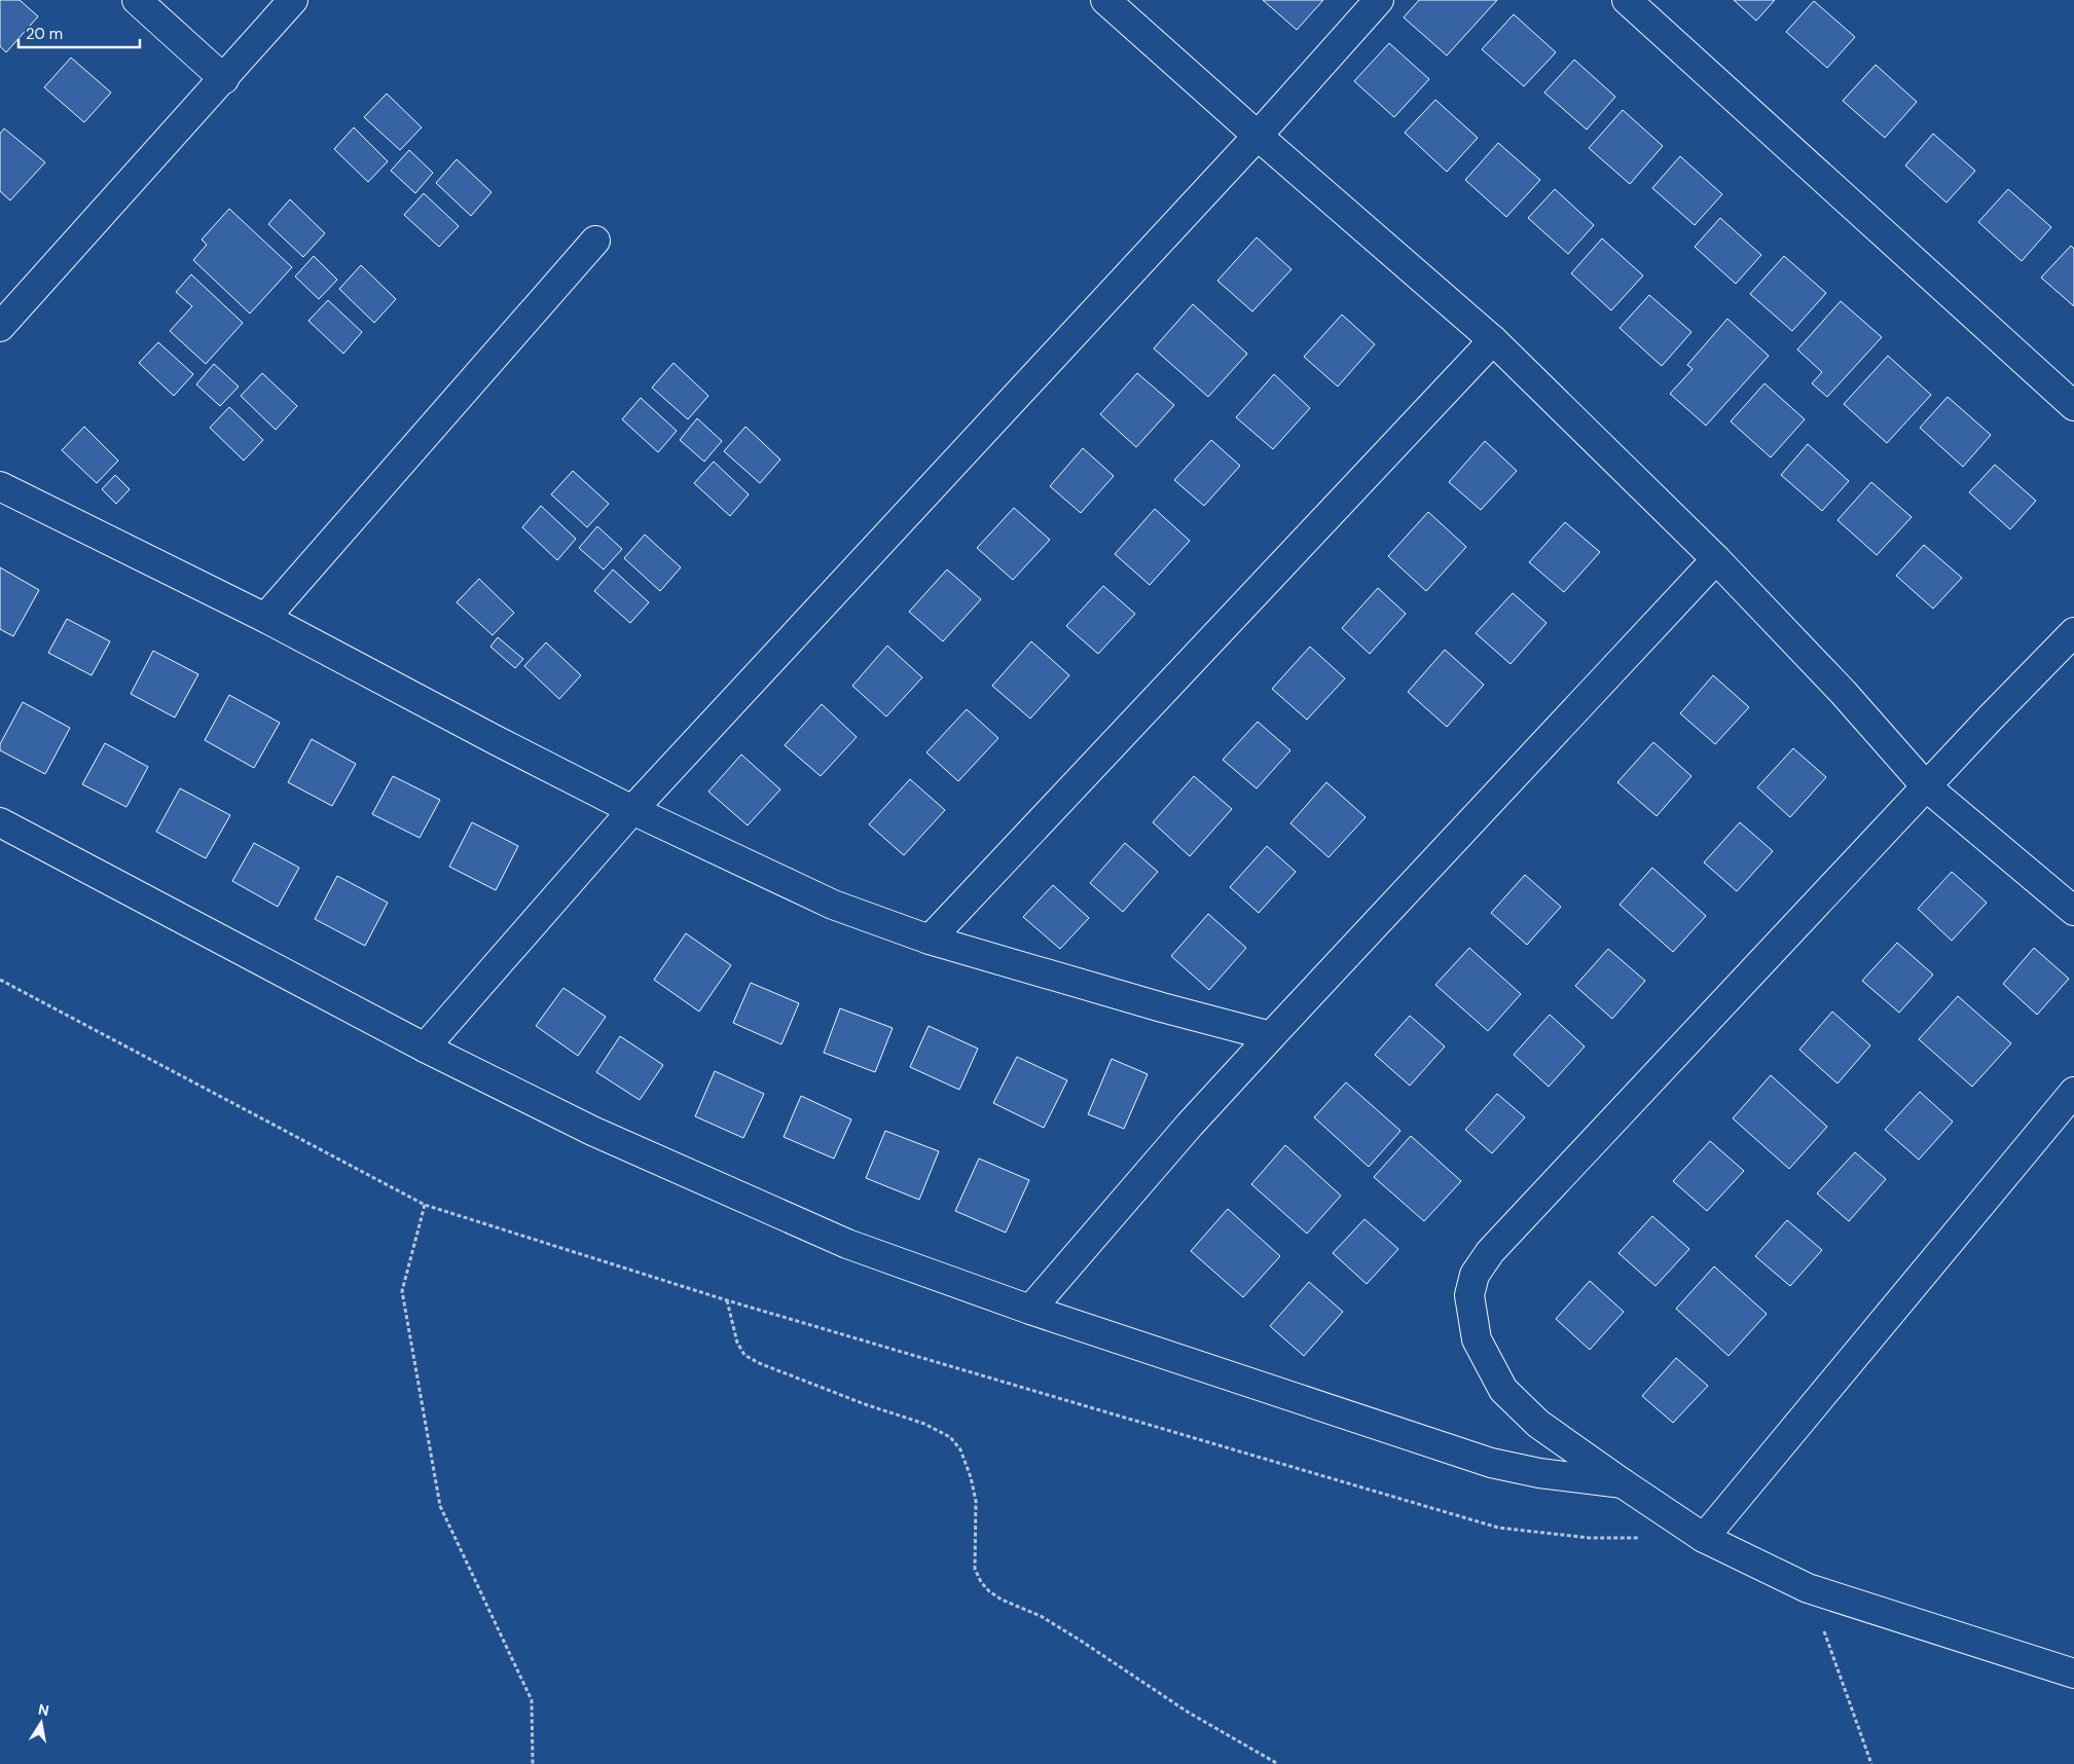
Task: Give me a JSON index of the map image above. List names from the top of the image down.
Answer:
{
  "scale_bar": "20 m",
  "north": "top"
}
